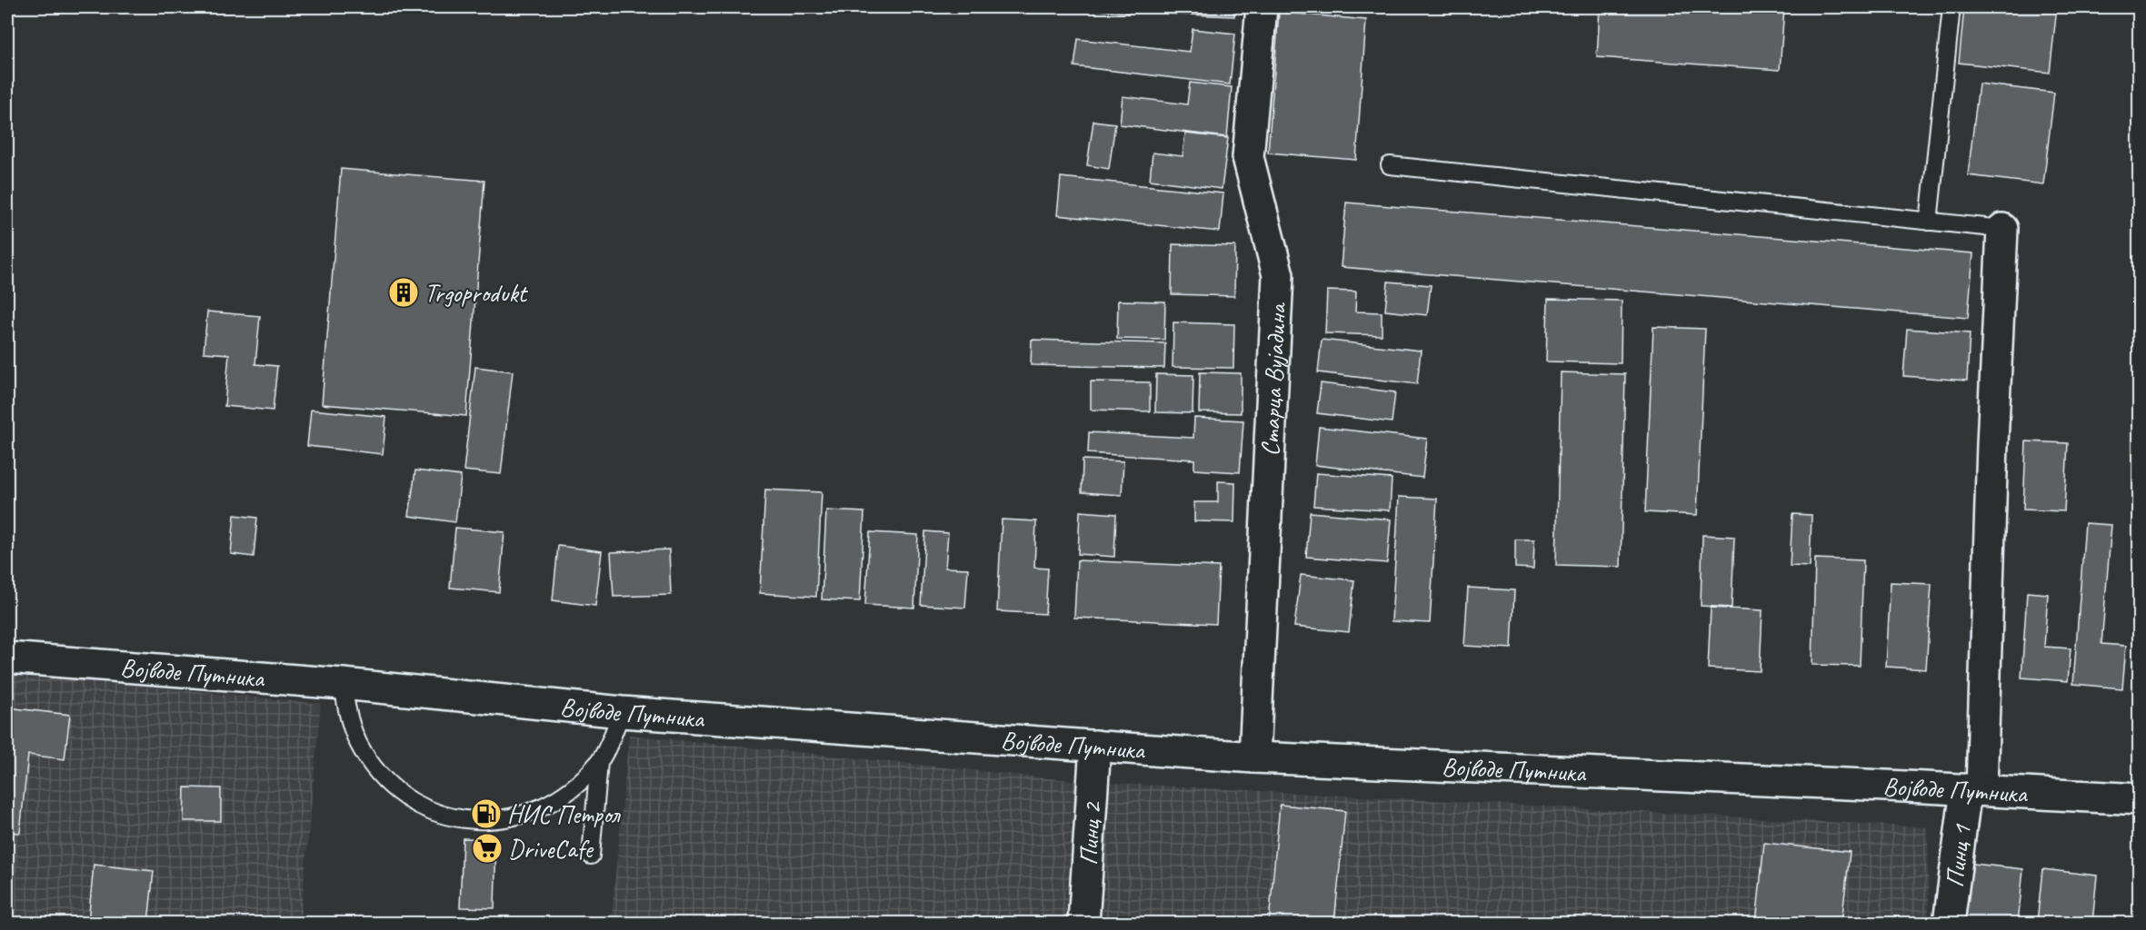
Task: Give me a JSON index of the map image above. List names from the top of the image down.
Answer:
{
  "streets": {
    "main road": [
      "Старца Вујадина",
      "Војводе Путника",
      "Пинц 2",
      "Пинц 1"
    ]
  },
  "crossings": [
    ["Старца Вујадина", "Војводе Путника"],
    ["Војводе Путника", "Пинц 2"],
    ["Војводе Путника", "Пинц 1"]
  ],
  "places": {
    "building": ["Trgoprodukt"],
    "fuel station": ["НИС Петрол"],
    "supermarket": ["DriveCafe"]
  }
}
